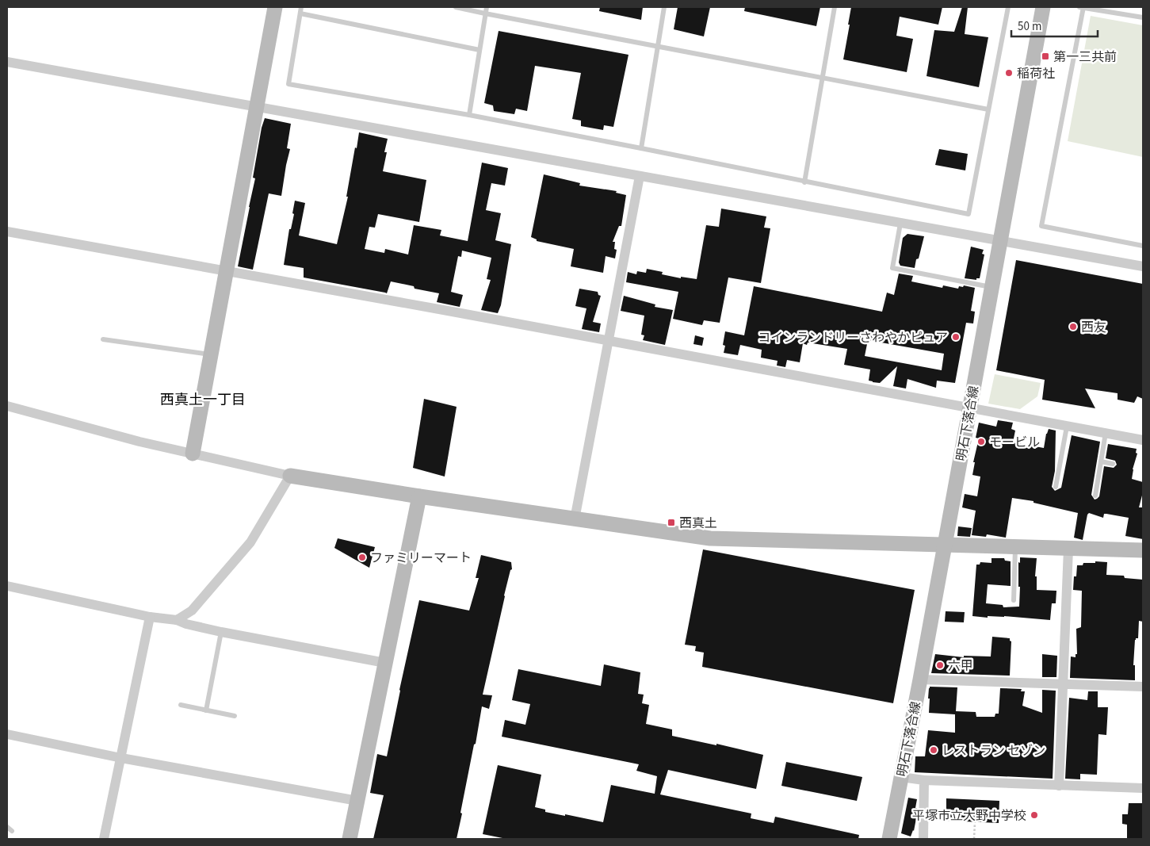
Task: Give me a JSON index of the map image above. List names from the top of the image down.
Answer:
{
  "streets": {
    "street": ["明石下落合線"]
  },
  "districts": ["西真土一丁目"],
  "places": {
    "transit": ["第一三共前", "西真土"],
    "other": [
      "稲荷社",
      "西友",
      "コインランドリーさわやかピュア",
      "モービル",
      "ファミリーマート",
      "六甲",
      "レストラン セゾン",
      "平塚市立大野中学校"
    ]
  },
  "scale_bar": "50 m"
}
